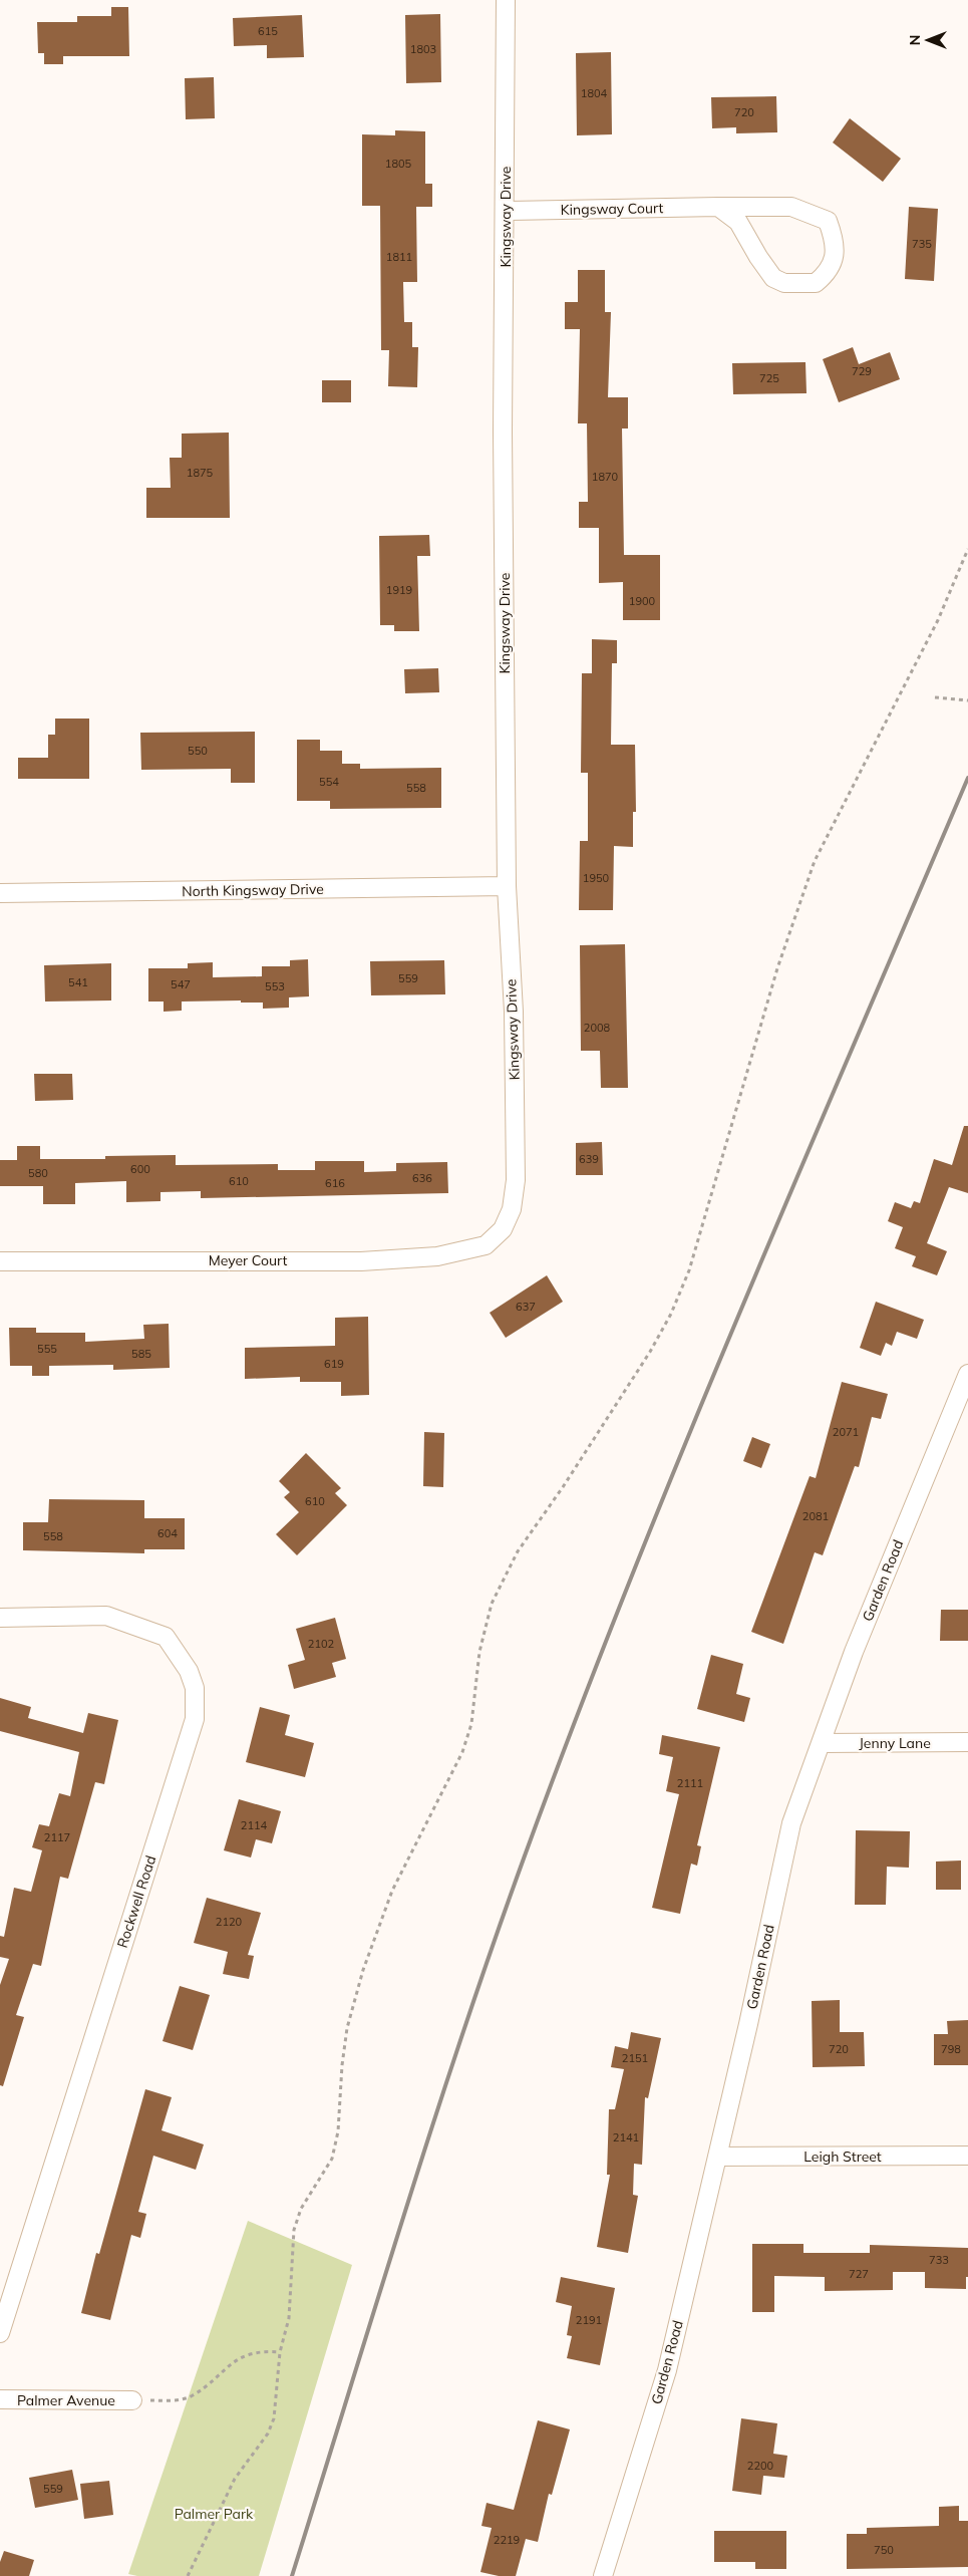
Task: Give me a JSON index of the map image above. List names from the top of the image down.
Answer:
{
  "streets": {
    "street": [
      "Kingsway Court",
      "Kingsway Drive",
      "North Kingsway Drive",
      "Meyer Court",
      "Garden Road",
      "Jenny Lane",
      "Rockwell Road",
      "Leigh Street",
      "Palmer Avenue"
    ]
  },
  "crossings": [
    ["Kingsway Court", "Kingsway Drive"],
    ["Kingsway Drive", "North Kingsway Drive"],
    ["Kingsway Drive", "Meyer Court"],
    ["Garden Road", "Jenny Lane"],
    ["Garden Road", "Leigh Street"]
  ],
  "parks": ["Palmer Park"],
  "house_numbers": [
    "615",
    "1803",
    "1804",
    "720",
    "1805",
    "735",
    "1811",
    "729",
    "725",
    "1875",
    "1870",
    "1919",
    "1900",
    "550",
    "554",
    "558",
    "1950",
    "559",
    "541",
    "547",
    "553",
    "2008",
    "639",
    "600",
    "580",
    "636",
    "610",
    "616",
    "637",
    "555",
    "585",
    "619",
    "2071",
    "610",
    "2081",
    "604",
    "558",
    "2102",
    "2111",
    "2114",
    "2117",
    "2120",
    "720",
    "798",
    "2151",
    "2141",
    "733",
    "727",
    "2191",
    "2200",
    "559",
    "2219",
    "750"
  ],
  "north": "left"
}
